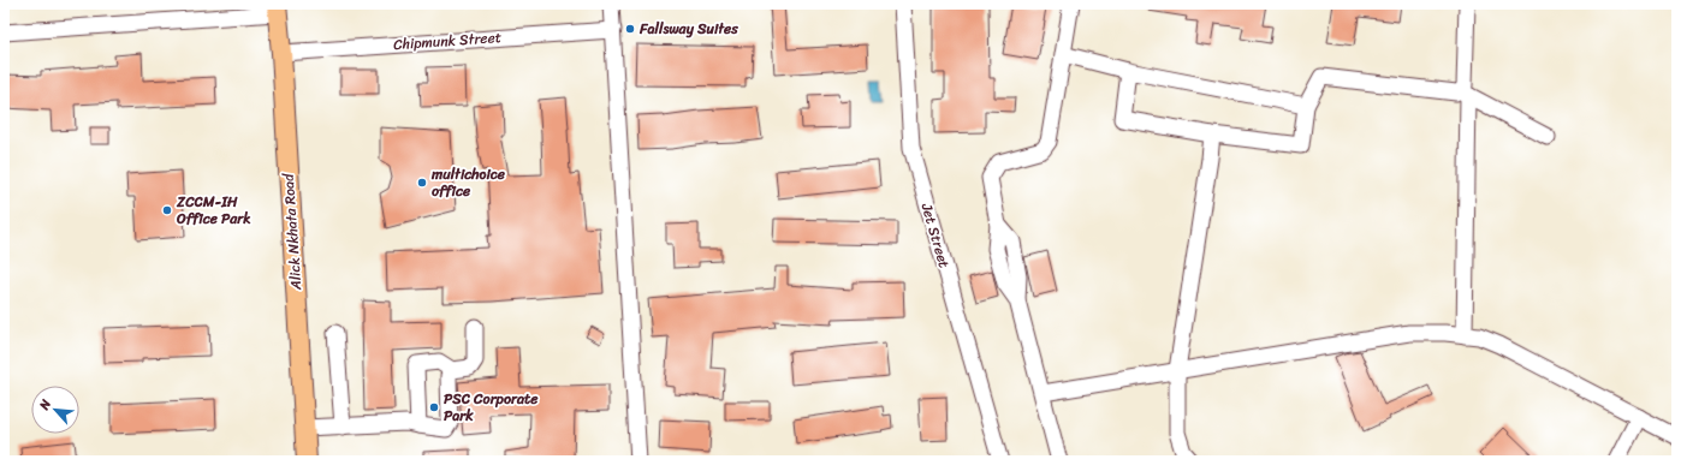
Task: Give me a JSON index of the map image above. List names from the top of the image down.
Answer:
{
  "streets": {
    "main road": ["Alick Nkhata Road"],
    "street": ["Chipmunk Street", "Jet Street"]
  },
  "crossings": [
    ["Chipmunk Street", "Alick Nkhata Road"]
  ],
  "places": [
    "Fallsway Suites",
    "multichoice office",
    "ZCCM-IH Office Park",
    "PSC Corporate Park"
  ],
  "north": "top left"
}
